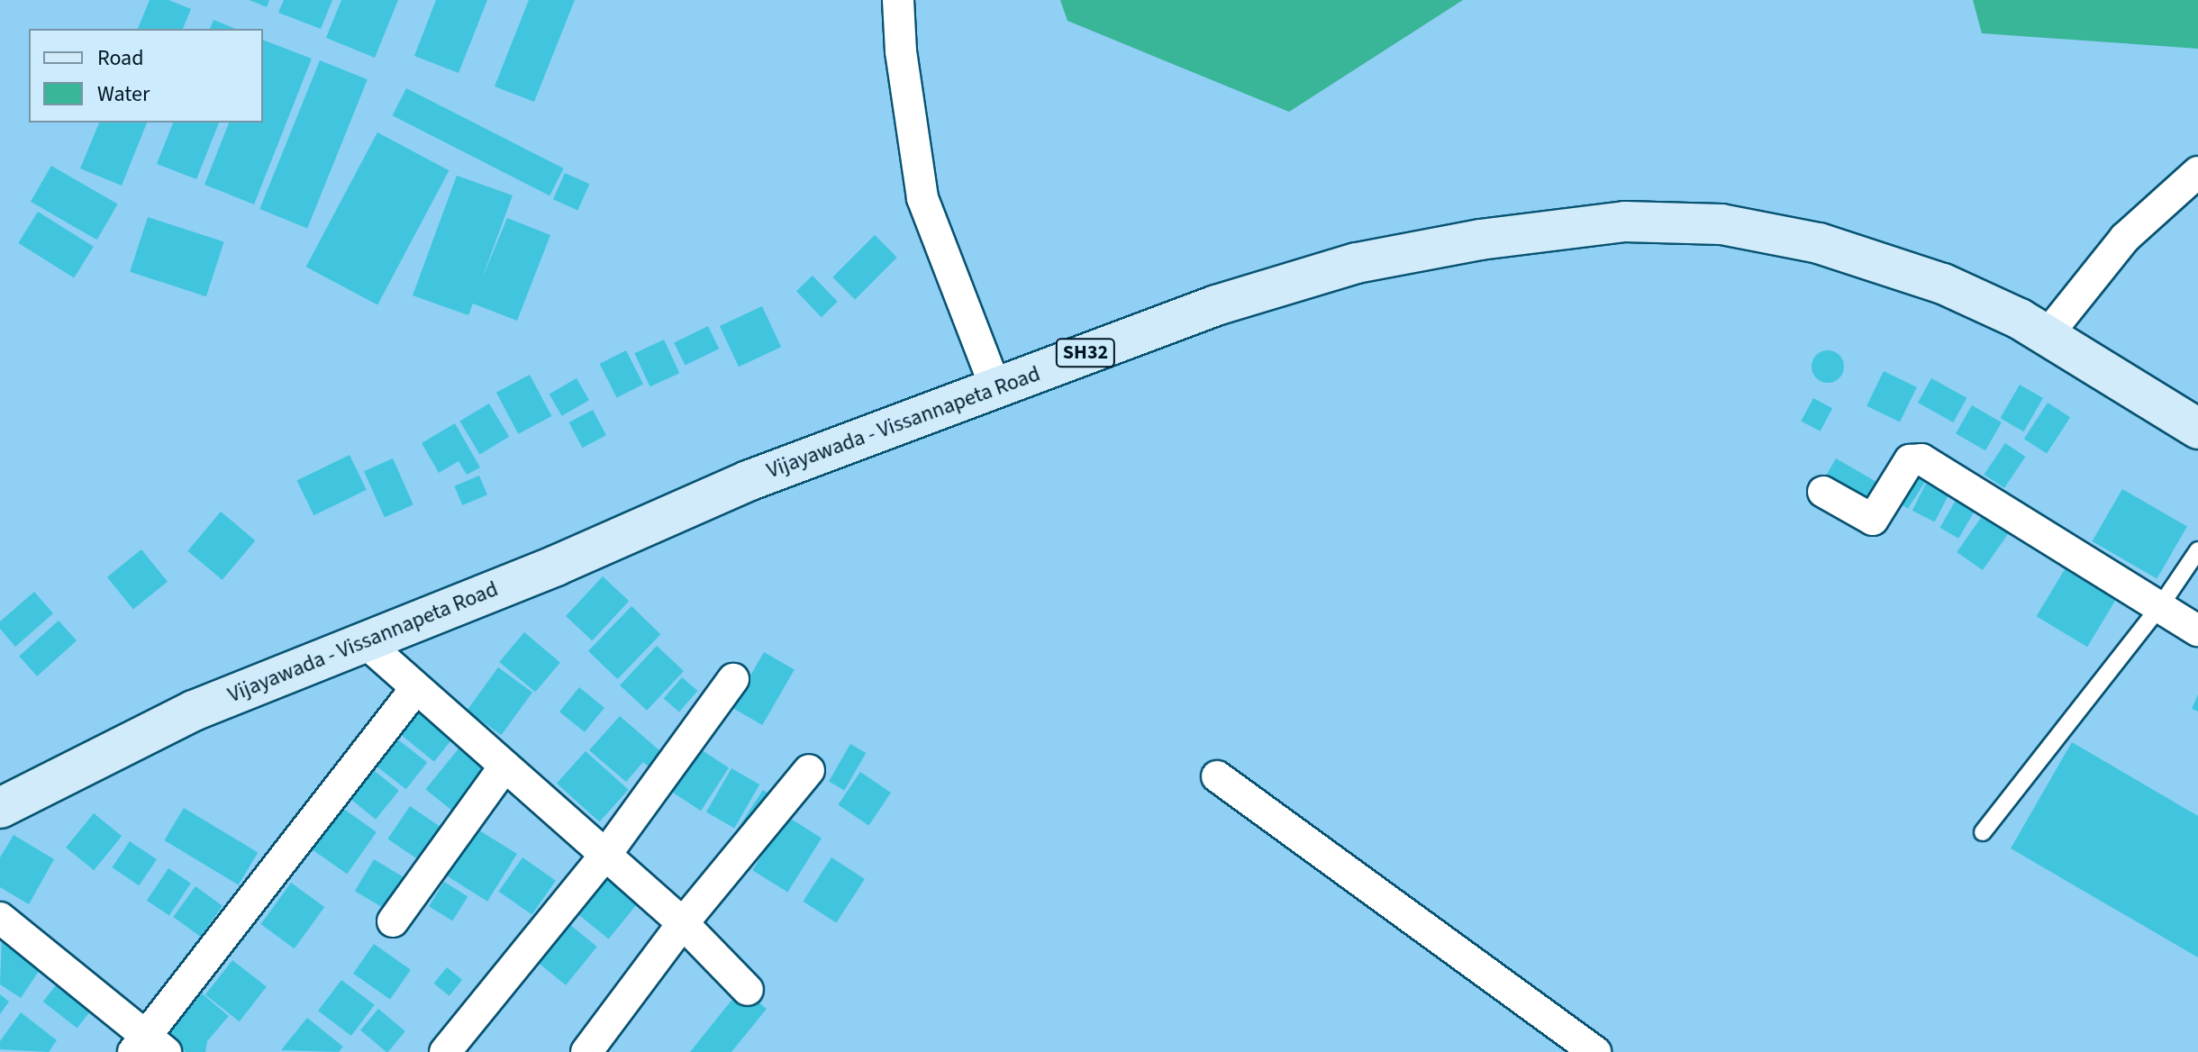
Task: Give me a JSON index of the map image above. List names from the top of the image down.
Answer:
{
  "streets": {
    "main road": ["SH32", "Vijayawada - Vissannapeta Road"]
  },
  "legend": ["Road", "Water"]
}
